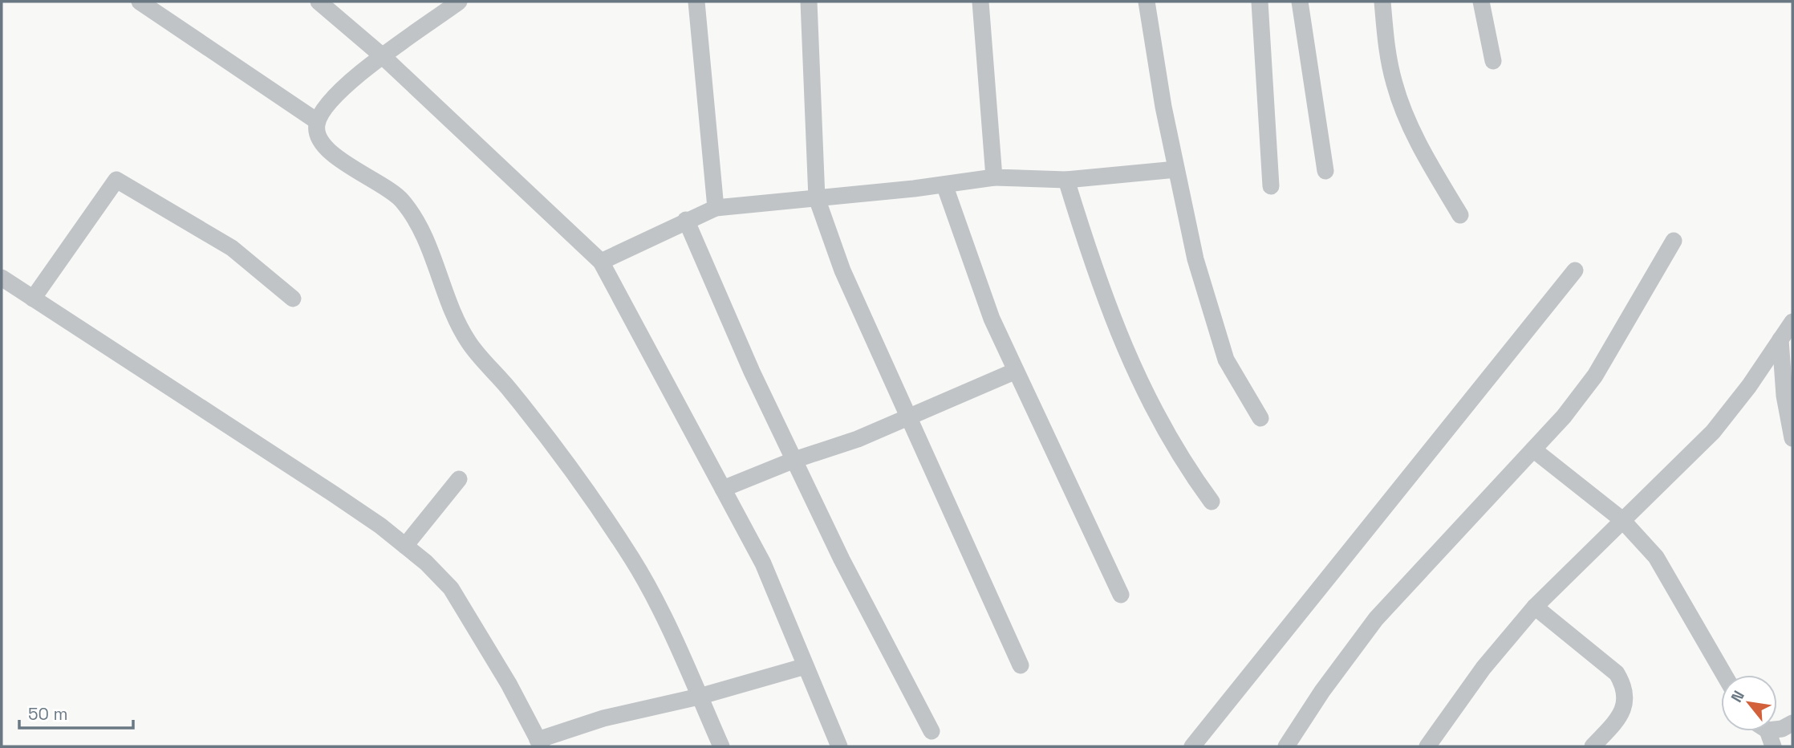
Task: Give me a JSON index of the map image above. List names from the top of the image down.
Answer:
{
  "scale_bar": "50 m",
  "north": "top left"
}
